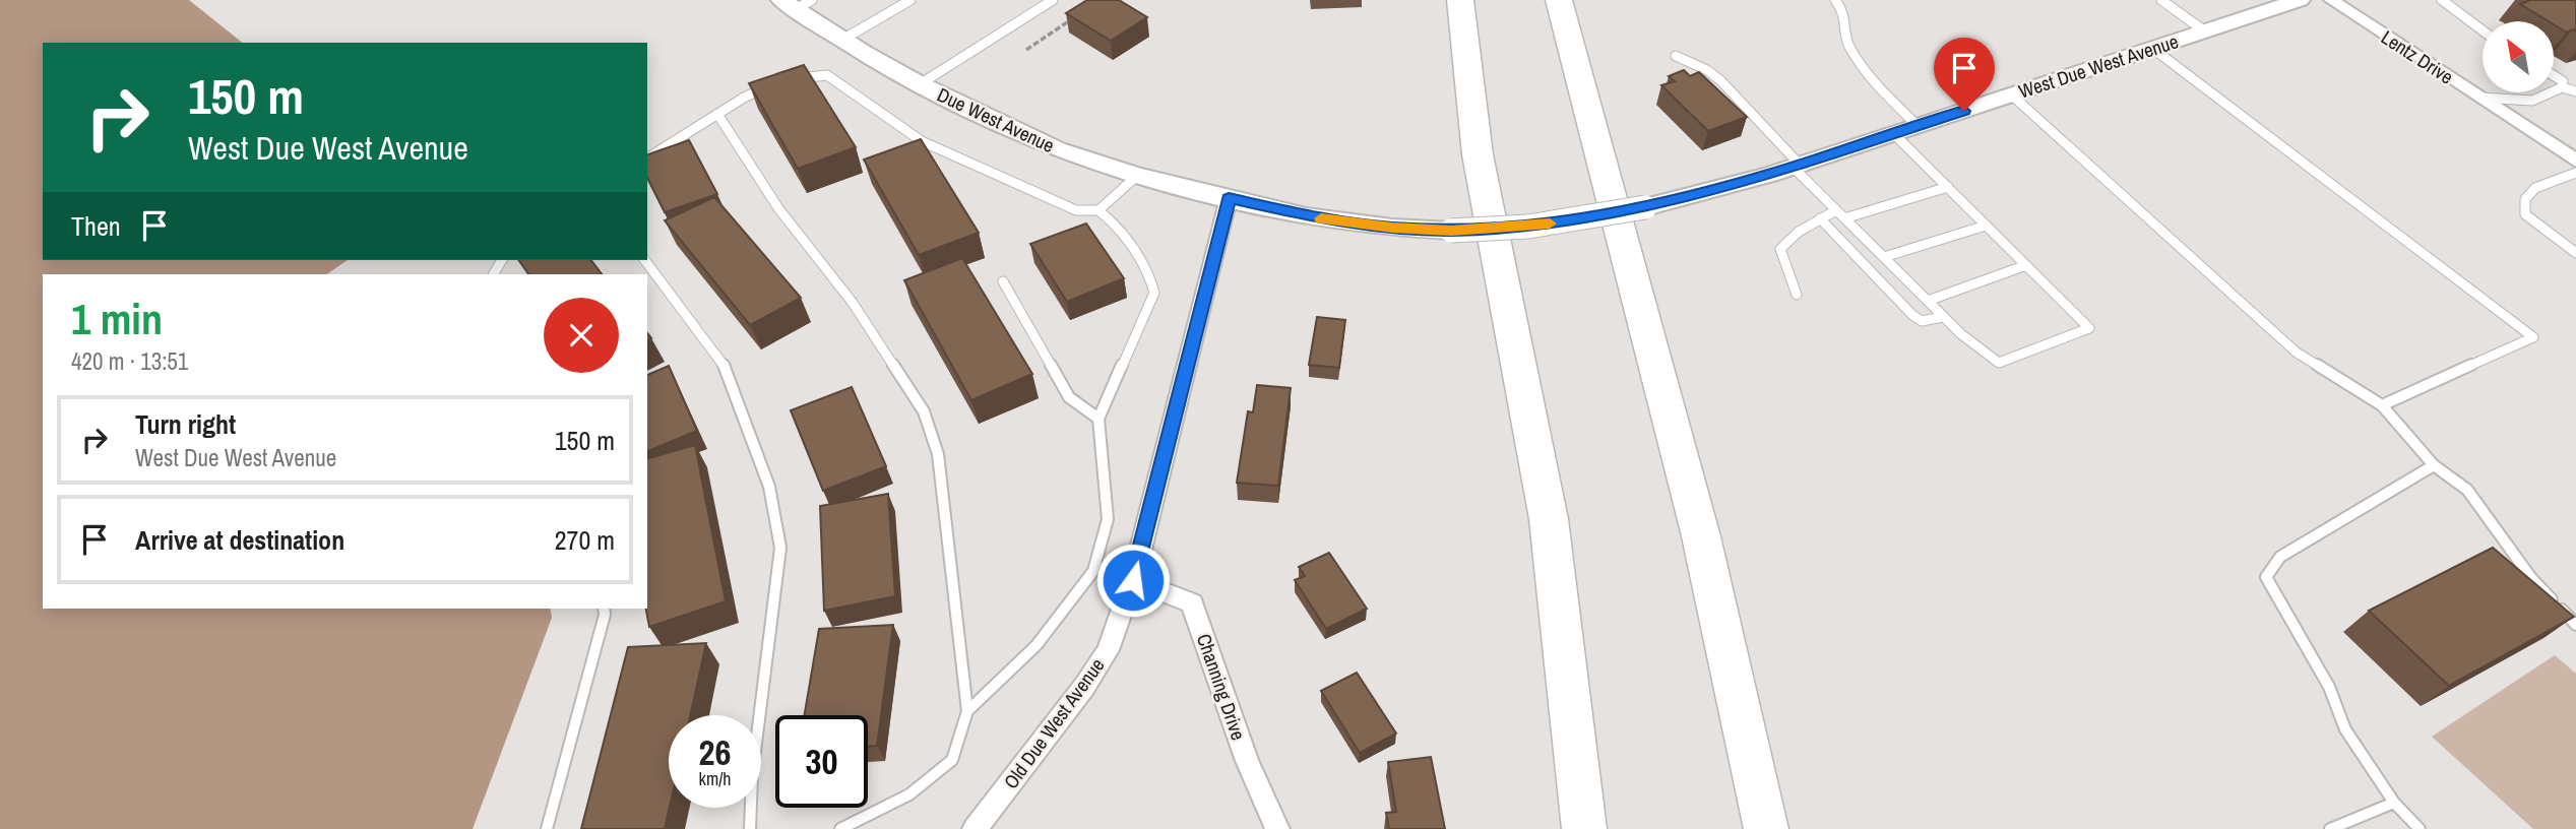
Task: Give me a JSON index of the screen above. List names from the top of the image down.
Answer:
{
  "streets": {
    "main road": ["West Due West Avenue", "Due West Avenue"],
    "street": ["Lentz Drive", "Channing Drive", "Old Due West Avenue"]
  },
  "crossings": [
    ["West Due West Avenue", "Due West Avenue"],
    ["West Due West Avenue", "Old Due West Avenue"],
    ["Due West Avenue", "Old Due West Avenue"],
    ["Channing Drive", "Old Due West Avenue"]
  ],
  "north": "top left",
  "page": {
    "turn": ["150 m", "West Due West Avenue"],
    "then": "Then",
    "heading": ["1 min", "420 m · 13:51"],
    "list": [
      {
        "name": "Turn right",
        "note": "West Due West Avenue",
        "value": "150 m"
      },
      {
        "name": "Arrive at destination",
        "value": "270 m"
      }
    ],
    "speed": "26 km/h",
    "limit": "30"
  }
}
